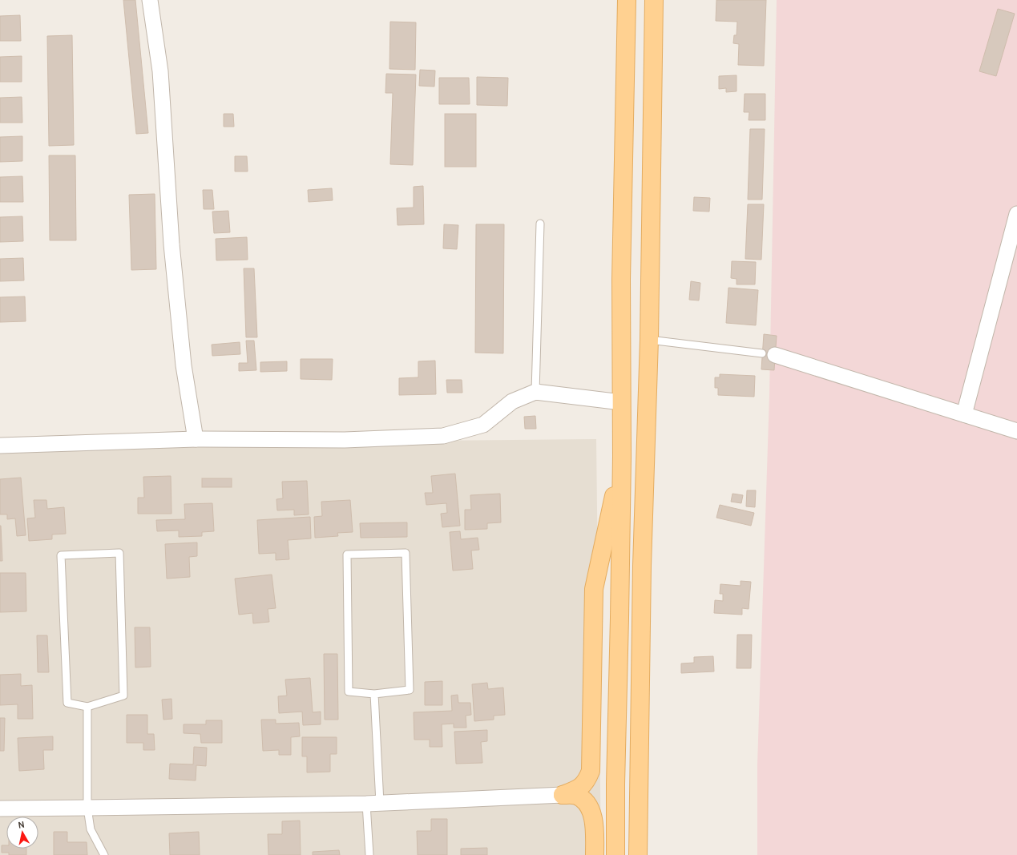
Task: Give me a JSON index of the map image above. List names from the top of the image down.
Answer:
{
  "north": "top"
}
